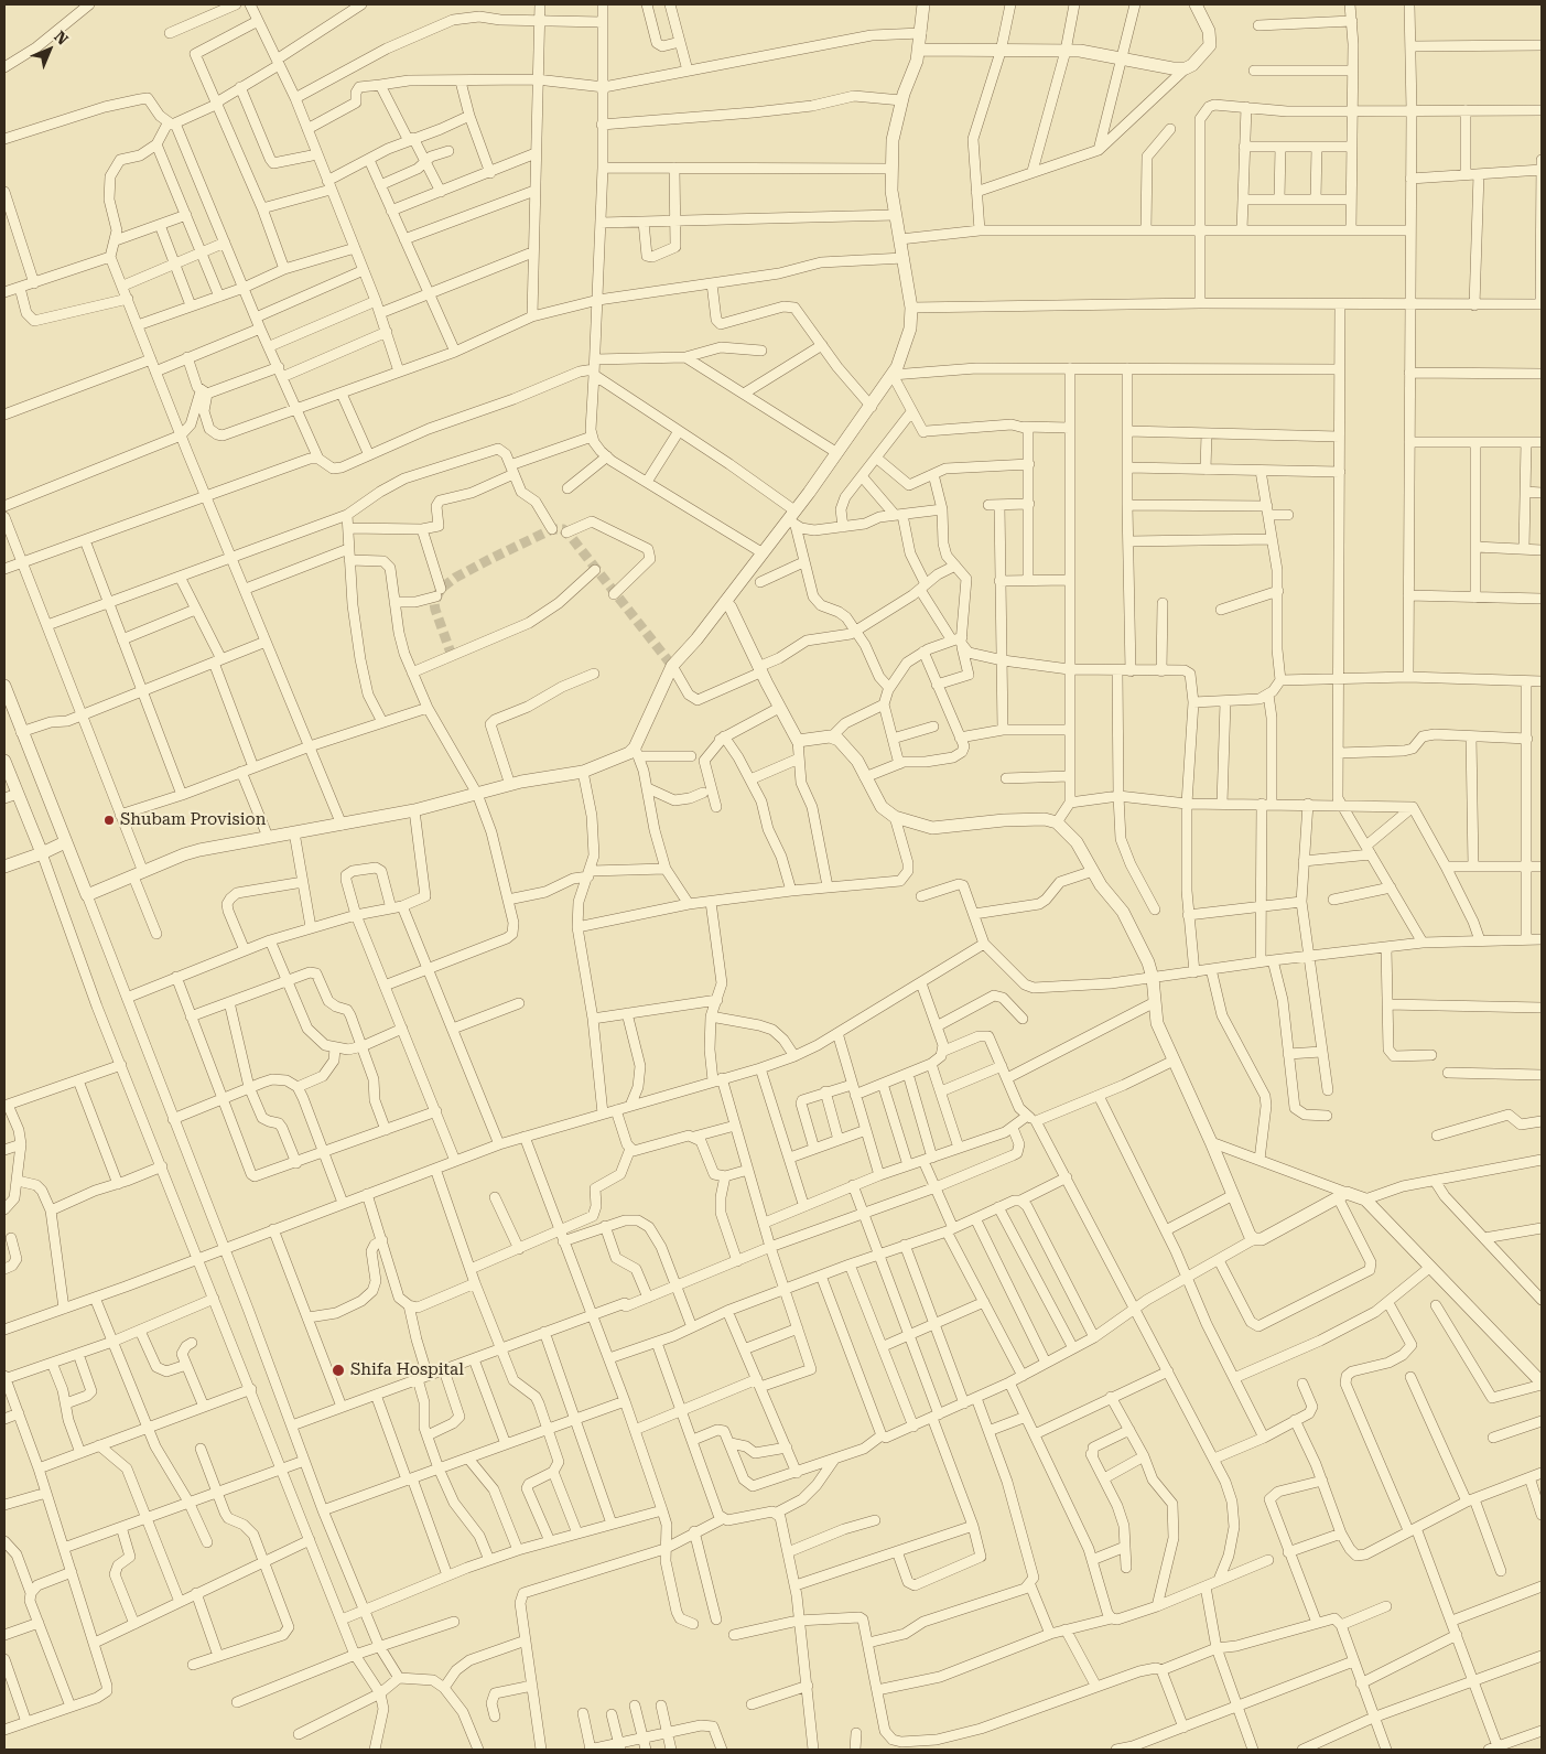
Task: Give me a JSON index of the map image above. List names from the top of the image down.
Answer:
{
  "places": ["Shubam Provision", "Shifa Hospital"],
  "north": "top right"
}
